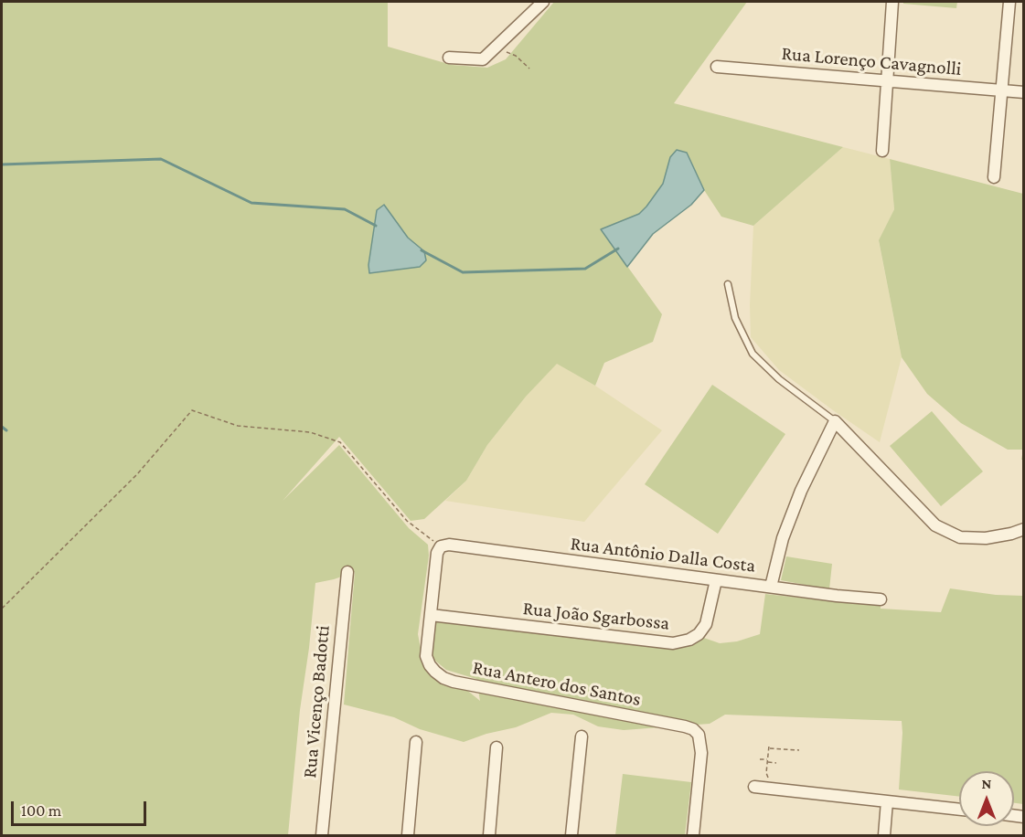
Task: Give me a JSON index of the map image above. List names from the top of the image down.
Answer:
{
  "streets": {
    "street": [
      "Rua Lorenço Cavagnolli",
      "Rua Antônio Dalla Costa",
      "Rua João Sgarbossa",
      "Rua Antero dos Santos",
      "Rua Vicenço Badotti"
    ]
  },
  "crossings": [
    ["Rua Antônio Dalla Costa", "Rua João Sgarbossa"],
    ["Rua Antônio Dalla Costa", "Rua Antero dos Santos"],
    ["Rua João Sgarbossa", "Rua Antero dos Santos"]
  ],
  "scale_bar": "100 m",
  "north": "top"
}
